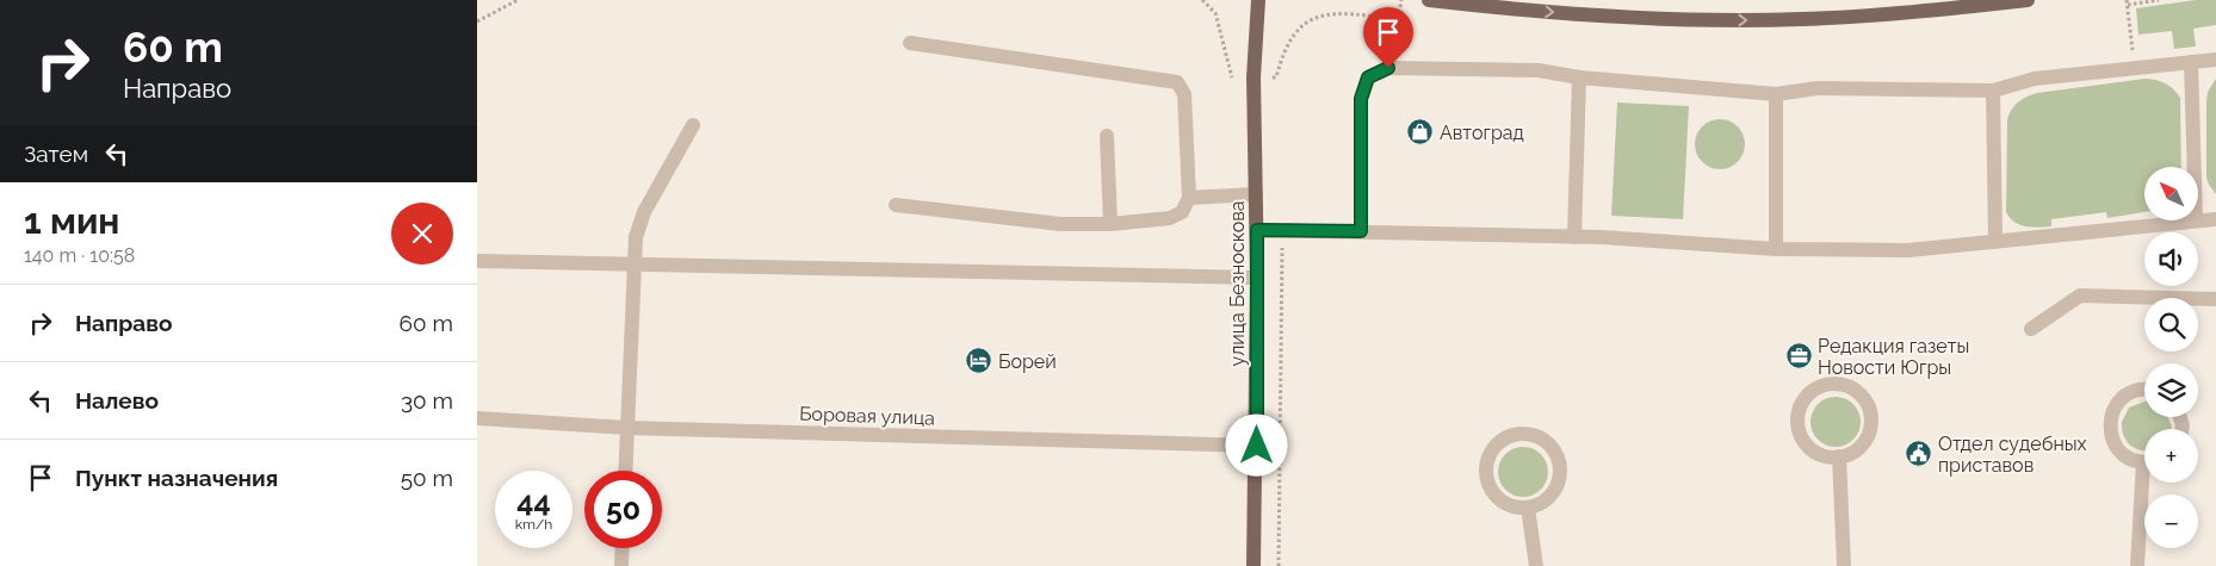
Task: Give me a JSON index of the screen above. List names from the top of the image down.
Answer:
{
  "streets": {
    "main road": ["улица Безноскова"],
    "street": ["Боровая улица"]
  },
  "crossings": [
    ["улица Безноскова", "Боровая улица"]
  ],
  "places": {
    "shop": ["Автоград"],
    "office": ["Редакция газеты Новости Югры"],
    "hotel": ["Борей"],
    "public building": ["Отдел судебных приставов"]
  },
  "north": "top left",
  "page": {
    "turn": ["60 m", "Направо"],
    "then": "Затем",
    "map_buttons": ["+", "−"],
    "heading": ["1 мин", "140 m · 10:58"],
    "list": [
      {
        "name": "Направо",
        "value": "60 m"
      },
      {
        "name": "Налево",
        "value": "30 m"
      },
      {
        "name": "Пункт назначения",
        "value": "50 m"
      }
    ],
    "speed": "44 km/h",
    "limit": "50"
  }
}
